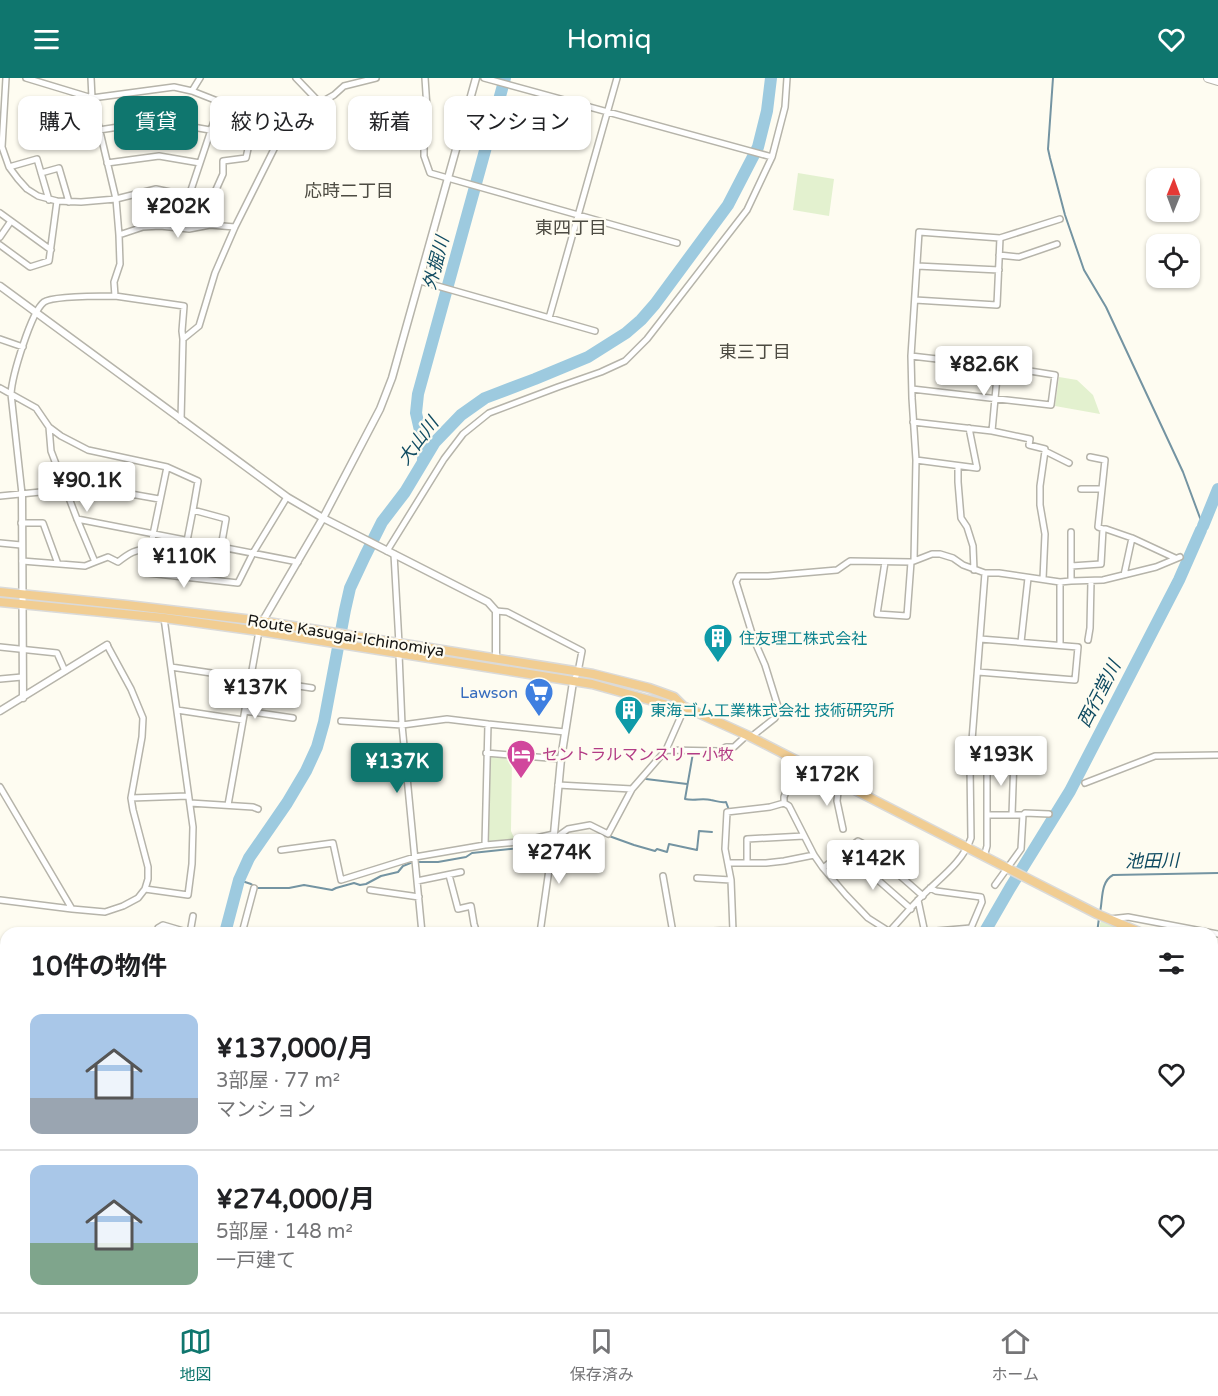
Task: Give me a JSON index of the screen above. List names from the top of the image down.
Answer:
{
  "streets": {
    "main road": ["Route Kasugai-Ichinomiya"]
  },
  "districts": ["応時二丁目", "東四丁目", "東三丁目"],
  "water": [
    "外掘川",
    "大山川",
    "西行堂川",
    "池田川"
  ],
  "places": {
    "building": ["住友理工株式会社", "東海ゴム工業株式会社 技術研究所"],
    "supermarket": ["Lawson"],
    "hotel": ["セントラルマンスリー小牧"]
  },
  "north": "top",
  "page": {
    "header": "Homiq",
    "chip": [
      "購入",
      "賃貸",
      "絞り込み",
      "新着",
      "マンション"
    ],
    "price": [
      "¥202K",
      "¥82.6K",
      "¥90.1K",
      "¥110K",
      "¥137K",
      "¥193K",
      "¥137K",
      "¥172K",
      "¥274K",
      "¥142K"
    ],
    "heading": "10件の物件",
    "list": [
      {
        "name": "¥137,000/月",
        "note": "3部屋 · 77 m² · マンション"
      },
      {
        "name": "¥274,000/月",
        "note": "5部屋 · 148 m² · 一戸建て"
      }
    ],
    "tabs": ["地図", "保存済み", "ホーム"]
  }
}
